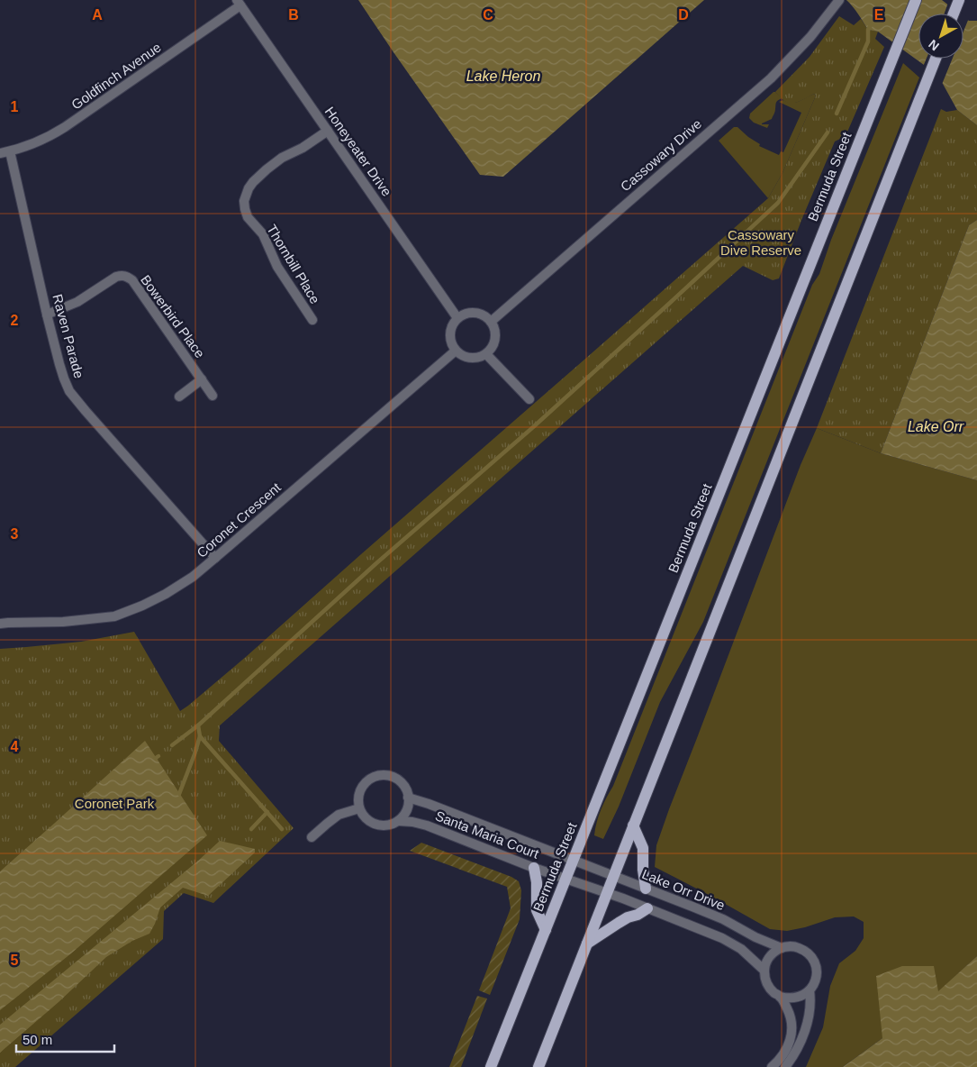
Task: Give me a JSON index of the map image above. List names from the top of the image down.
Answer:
{
  "streets": {
    "main road": ["Bermuda Street"],
    "street": [
      "Goldfinch Avenue",
      "Honeyeater Drive",
      "Cassowary Drive",
      "Thornbill Place",
      "Bowerbird Place",
      "Raven Parade",
      "Coronet Crescent",
      "Santa Maria Court",
      "Lake Orr Drive"
    ]
  },
  "crossings": [
    ["Goldfinch Avenue", "Honeyeater Drive"],
    ["Goldfinch Avenue", "Raven Parade"],
    ["Honeyeater Drive", "Cassowary Drive"],
    ["Honeyeater Drive", "Thornbill Place"],
    ["Honeyeater Drive", "Coronet Crescent"],
    ["Cassowary Drive", "Coronet Crescent"],
    ["Bermuda Street", "Santa Maria Court"],
    ["Bermuda Street", "Lake Orr Drive"],
    ["Bowerbird Place", "Raven Parade"],
    ["Raven Parade", "Coronet Crescent"],
    ["Santa Maria Court", "Lake Orr Drive"]
  ],
  "water": ["Lake Heron", "Lake Orr"],
  "parks": ["Cassowary Dive Reserve", "Coronet Park"],
  "scale_bar": "50 m",
  "north": "bottom left",
  "grid": {
    "columns": [
      "A",
      "B",
      "C",
      "D",
      "E"
    ],
    "rows": [
      "1",
      "2",
      "3",
      "4",
      "5"
    ]
  }
}
